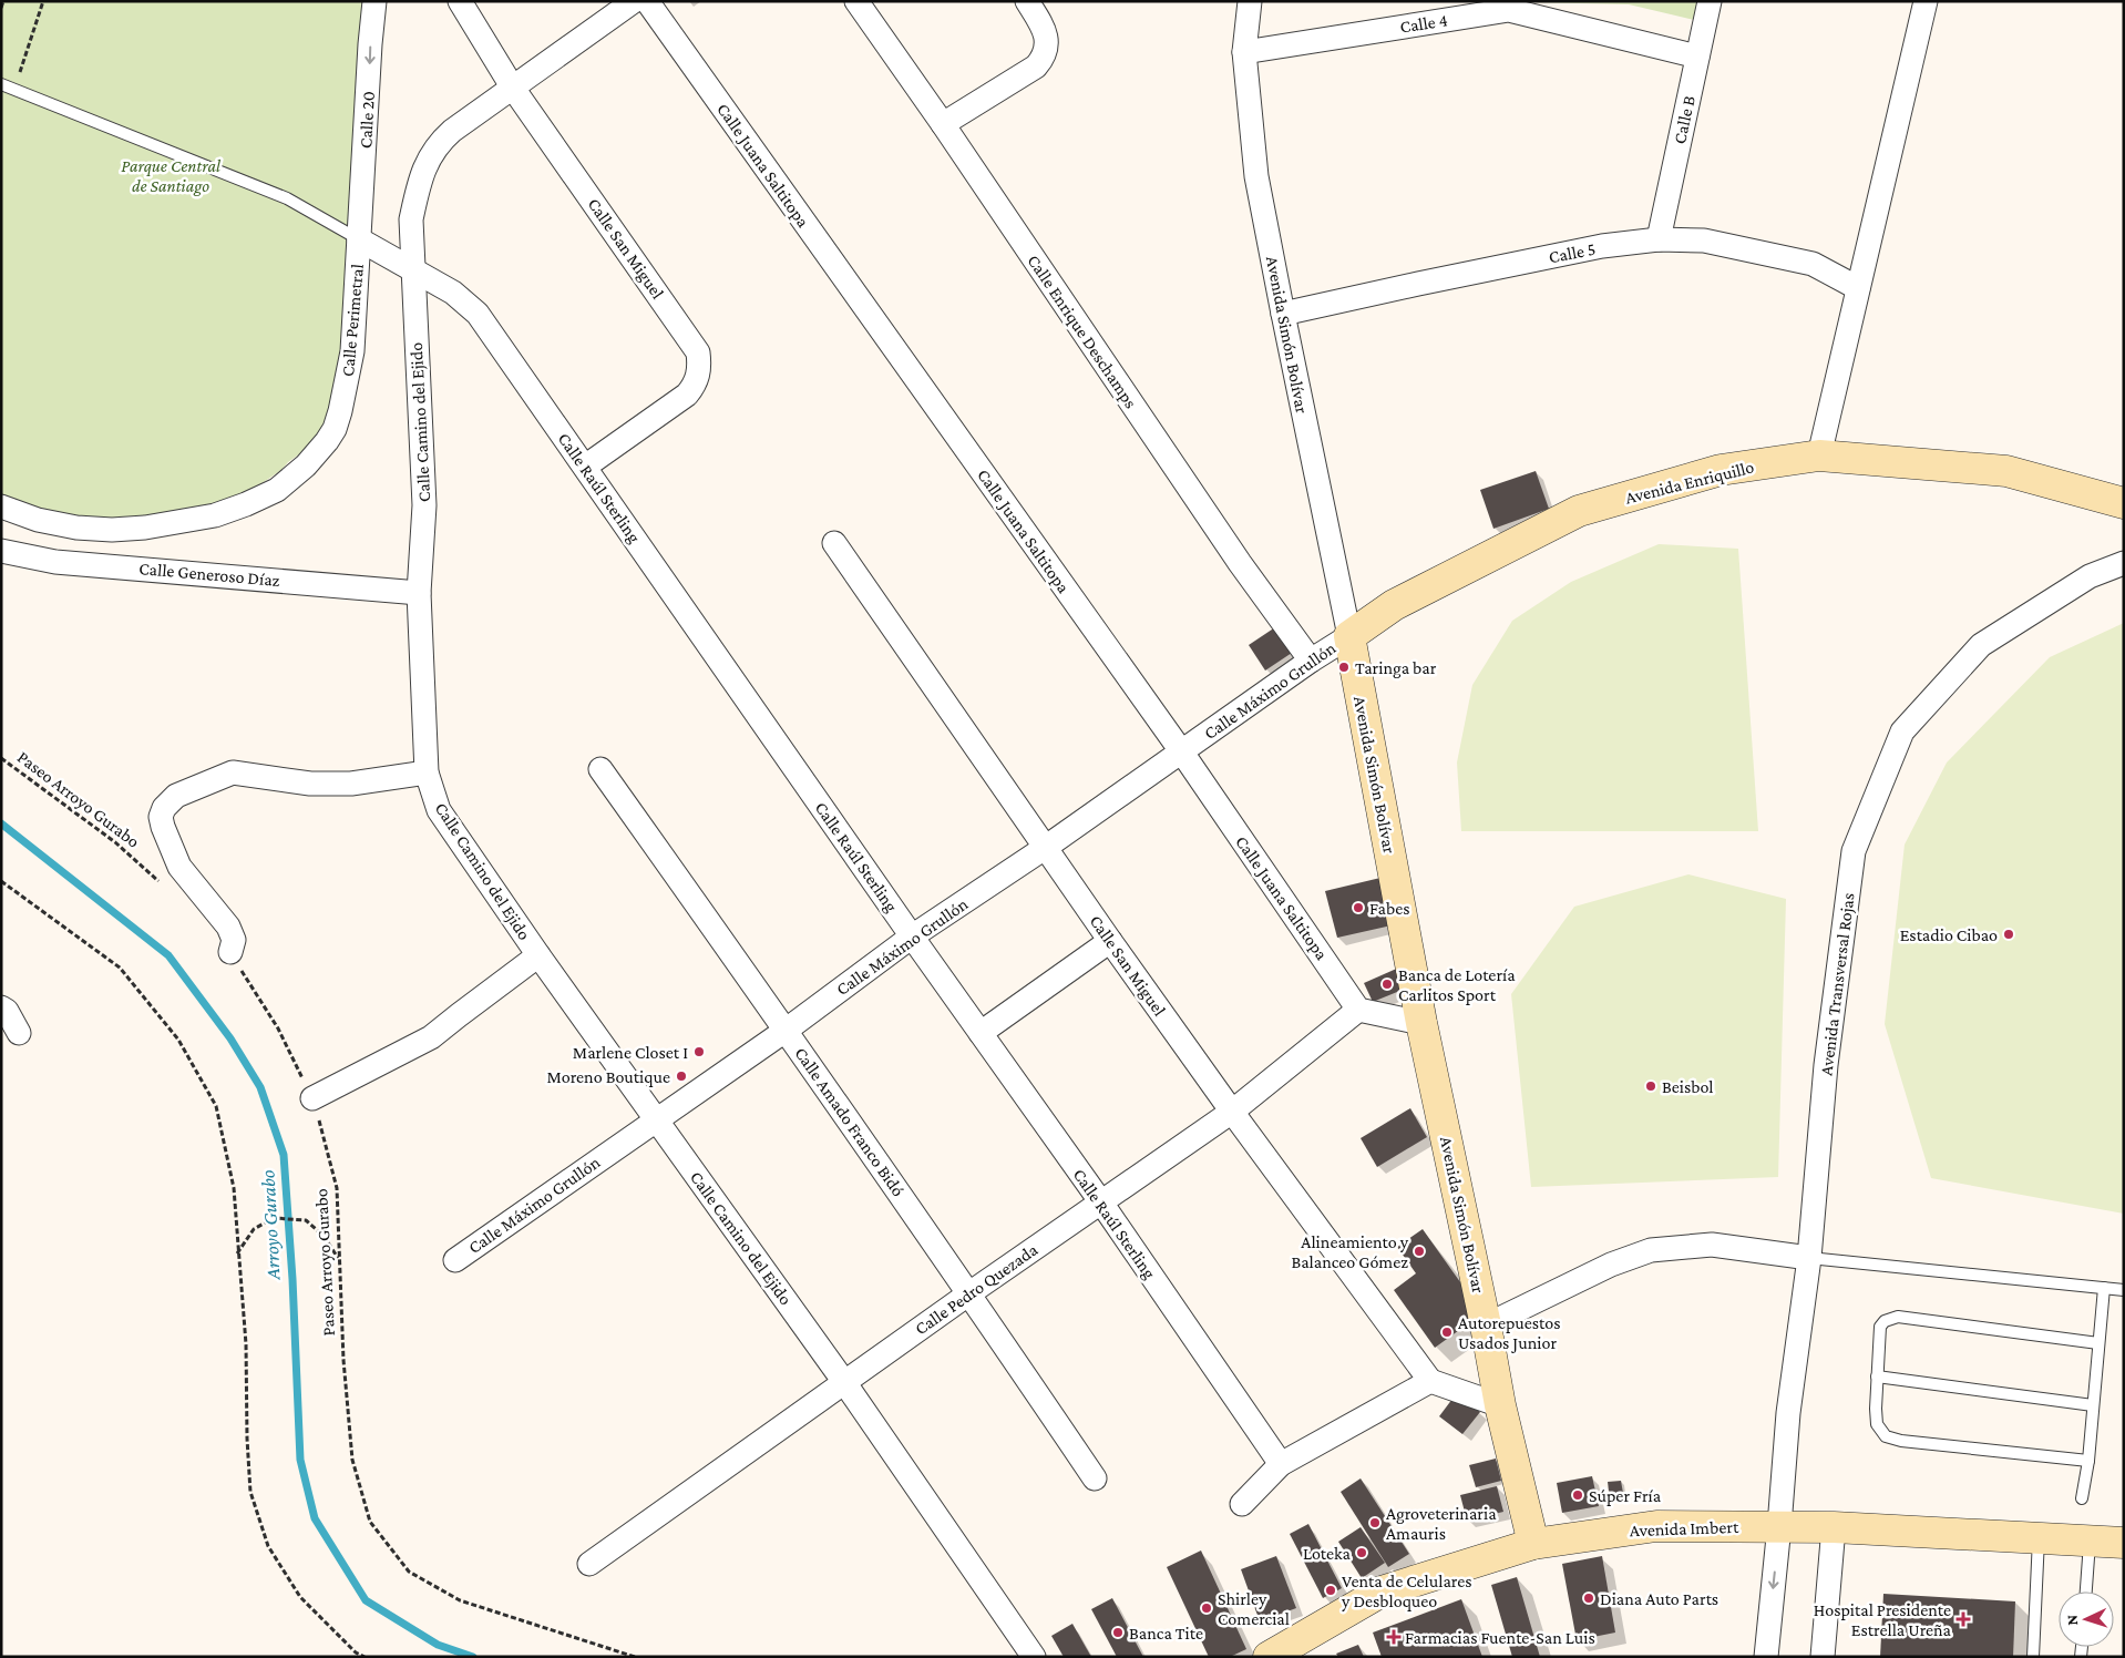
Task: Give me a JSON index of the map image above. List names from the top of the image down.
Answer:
{
  "streets": {
    "street": [
      "Calle 4",
      "Calle 20",
      "Calle B",
      "Calle Juana Saltitopa",
      "Calle San Miguel",
      "Calle 5",
      "Calle Perimetral",
      "Calle Enrique Deschamps",
      "Avenida Simón Bolívar",
      "Calle Camino del Ejido",
      "Avenida Enriquillo",
      "Calle Raúl Sterling",
      "Calle Generoso Díaz",
      "Calle Máximo Grullón",
      "Avenida Transversal Rojas",
      "Calle Amado Franco Bidó",
      "Calle Pedro Quezada",
      "Avenida Imbert"
    ],
    "path": ["Paseo Arroyo Gurabo"]
  },
  "crossings": [
    ["Calle 4", "Calle B"],
    ["Calle 4", "Avenida Simón Bolívar"],
    ["Calle 20", "Calle Perimetral"],
    ["Calle 20", "Calle Raúl Sterling"],
    ["Calle B", "Calle 5"],
    ["Calle Juana Saltitopa", "Calle Máximo Grullón"],
    ["Calle Juana Saltitopa", "Calle Pedro Quezada"],
    ["Calle San Miguel", "Calle Camino del Ejido"],
    ["Calle San Miguel", "Calle Raúl Sterling"],
    ["Calle San Miguel", "Calle Máximo Grullón"],
    ["Calle San Miguel", "Calle Pedro Quezada"],
    ["Calle 5", "Avenida Simón Bolívar"],
    ["Calle Perimetral", "Calle Raúl Sterling"],
    ["Calle Enrique Deschamps", "Calle Máximo Grullón"],
    ["Avenida Simón Bolívar", "Avenida Enriquillo"],
    ["Avenida Simón Bolívar", "Calle Máximo Grullón"],
    ["Avenida Simón Bolívar", "Avenida Imbert"],
    ["Calle Camino del Ejido", "Calle Raúl Sterling"],
    ["Calle Camino del Ejido", "Calle Generoso Díaz"],
    ["Calle Camino del Ejido", "Calle Máximo Grullón"],
    ["Calle Camino del Ejido", "Calle Pedro Quezada"],
    ["Avenida Enriquillo", "Calle Máximo Grullón"],
    ["Calle Raúl Sterling", "Calle Máximo Grullón"],
    ["Calle Raúl Sterling", "Calle Pedro Quezada"],
    ["Calle Máximo Grullón", "Calle Amado Franco Bidó"],
    ["Avenida Transversal Rojas", "Avenida Imbert"],
    ["Calle Amado Franco Bidó", "Calle Pedro Quezada"]
  ],
  "one_way": ["Calle 20"],
  "water": ["Arroyo Gurabo"],
  "parks": ["Parque Central de Santiago"],
  "places": {
    "other": [
      "Taringa bar",
      "Fabes",
      "Estadio Cibao",
      "Banca de Lotería Carlitos Sport",
      "Marlene Closet I",
      "Moreno Boutique",
      "Beisbol",
      "Alineamiento y Balanceo Gómez",
      "Autorepuestos Usados Junior",
      "Súper Fría",
      "Agroveterinaria Amauris",
      "Loteka",
      "Venta de Celulares y Desbloqueo",
      "Diana Auto Parts",
      "Shirley Comercial",
      "Banca Tite"
    ],
    "health": ["Hospital Presidente Estrella Ureña", "Farmacias Fuente-San Luis"]
  },
  "north": "left"
}
